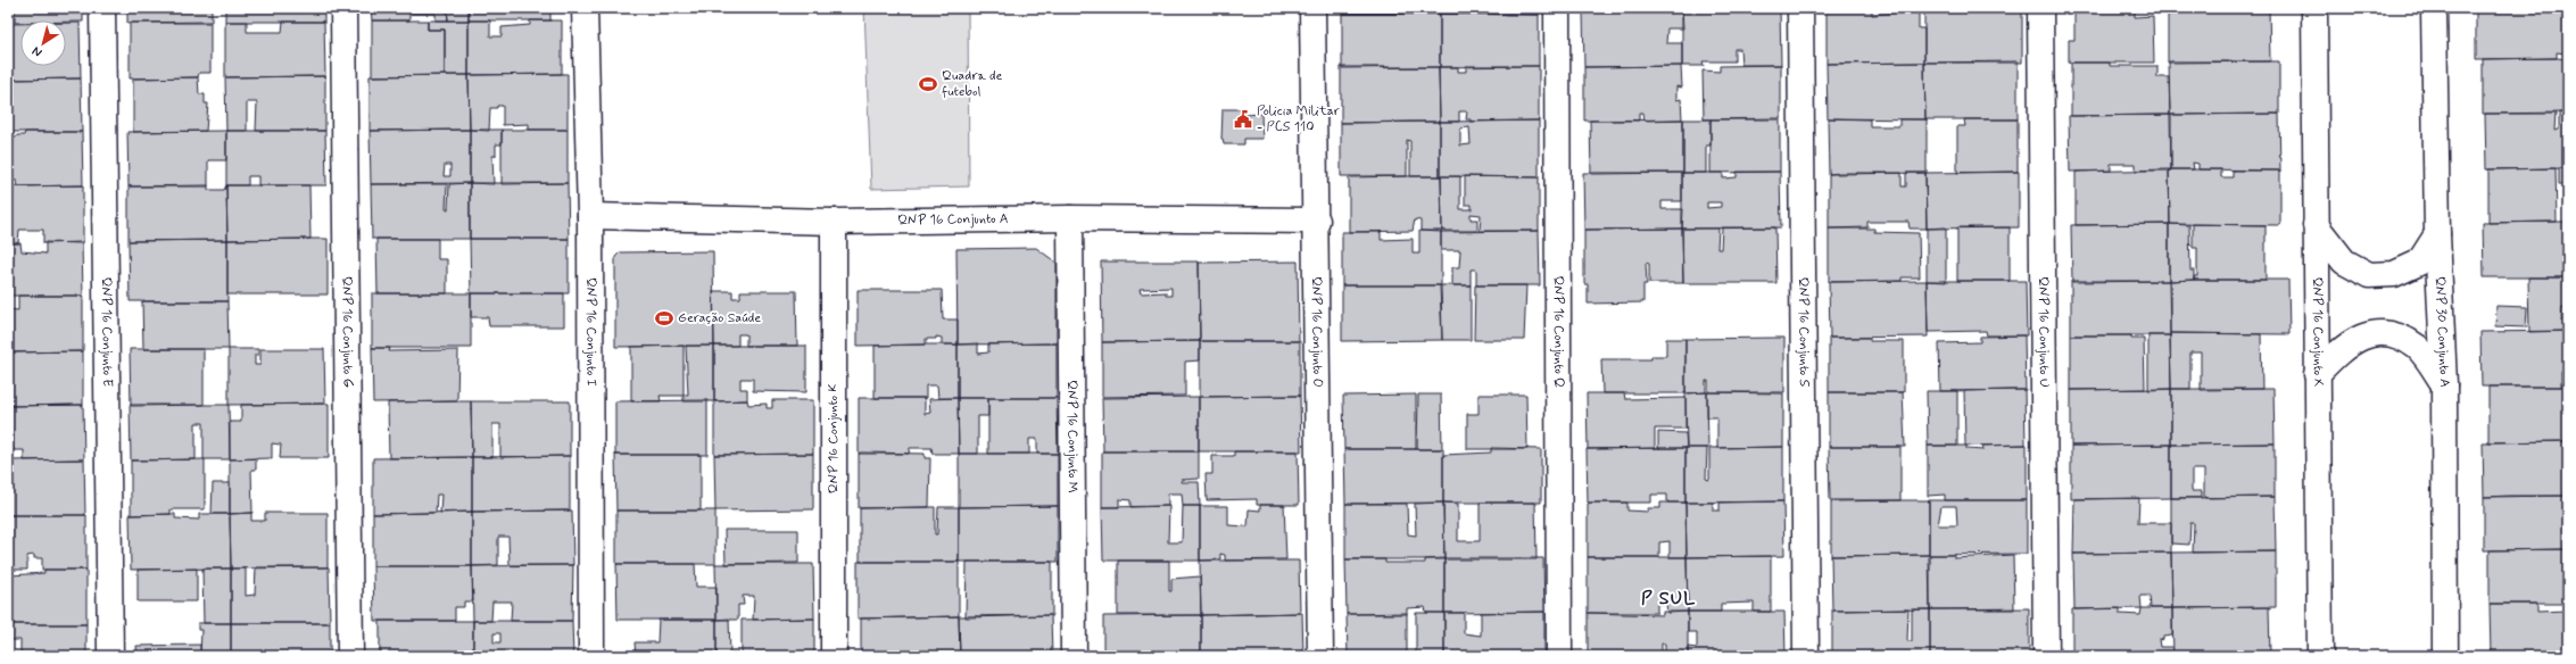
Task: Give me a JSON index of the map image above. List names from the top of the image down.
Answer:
{
  "streets": {
    "street": [
      "QNP 16 Conjunto A",
      "QNP 16 Conjunto E",
      "QNP 16 Conjunto G",
      "QNP 16 Conjunto I",
      "QNP 16 Conjunto O",
      "QNP 16 Conjunto Q",
      "QNP 16 Conjunto S",
      "QNP 16 Conjunto U",
      "QNP 16 Conjunto X",
      "QNP 30 Conjunto A",
      "QNP 16 Conjunto M",
      "QNP 16 Conjunto K"
    ]
  },
  "crossings": [
    ["QNP 16 Conjunto A", "QNP 16 Conjunto I"],
    ["QNP 16 Conjunto A", "QNP 16 Conjunto O"],
    ["QNP 16 Conjunto A", "QNP 16 Conjunto M"],
    ["QNP 16 Conjunto A", "QNP 16 Conjunto K"]
  ],
  "districts": ["P SUL"],
  "places": {
    "sports": ["Quadra de futebol", "Geração Saúde"],
    "public building": ["Policia Militar - PCS 110"]
  },
  "north": "bottom left"
}
